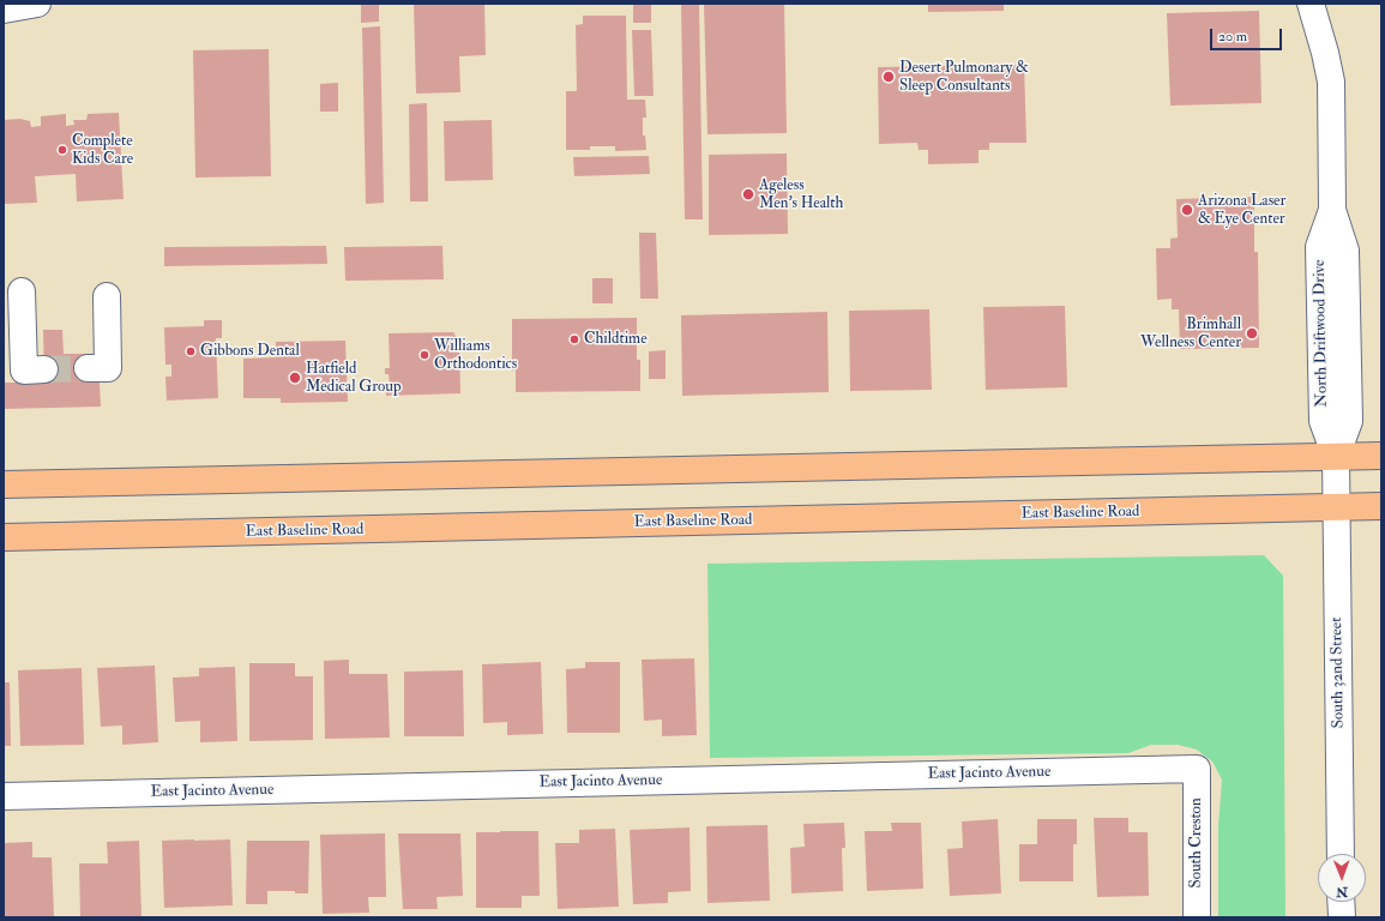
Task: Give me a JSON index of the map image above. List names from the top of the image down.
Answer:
{
  "streets": {
    "main road": ["East Baseline Road"],
    "street": [
      "North Driftwood Drive",
      "South 32nd Street",
      "East Jacinto Avenue",
      "South Creston"
    ]
  },
  "crossings": [
    ["North Driftwood Drive", "East Baseline Road"],
    ["North Driftwood Drive", "South 32nd Street"],
    ["East Baseline Road", "South 32nd Street"],
    ["East Jacinto Avenue", "South Creston"]
  ],
  "places": [
    "Desert Pulmonary & Sleep Consultants",
    "Complete Kids Care",
    "Ageless Men's Health",
    "Arizona Laser & Eye Center",
    "Brimhall Wellness Center",
    "Childtime",
    "Gibbons Dental",
    "Williams Orthodontics",
    "Hatfield Medical Group"
  ],
  "scale_bar": "20 m",
  "north": "bottom"
}
